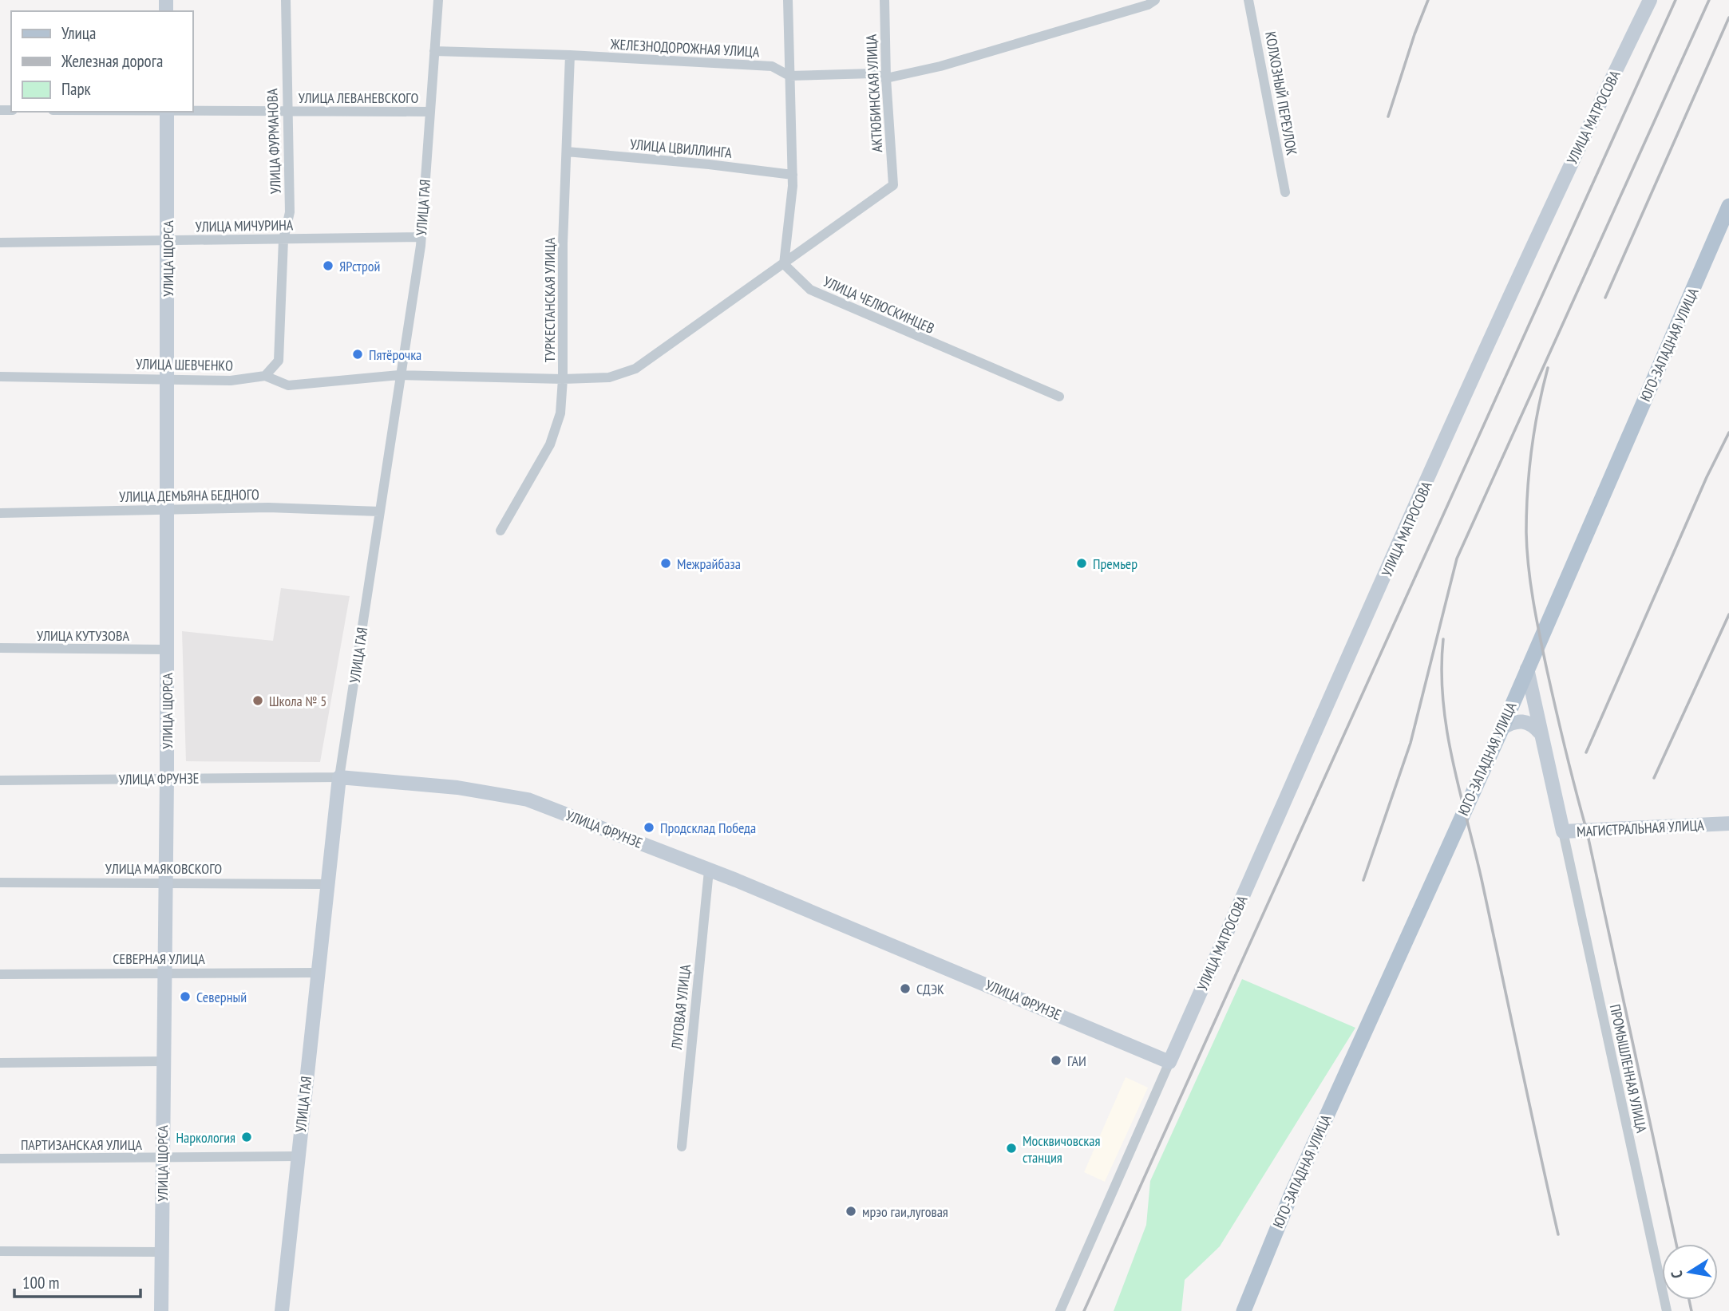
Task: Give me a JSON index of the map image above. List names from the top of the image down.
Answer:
{
  "streets": {
    "main road": ["ЮГО-ЗАПАДНАЯ УЛИЦА"],
    "street": [
      "ЖЕЛЕЗНОДОРОЖНАЯ УЛИЦА",
      "АКТЮБИНСКАЯ УЛИЦА",
      "КОЛХОЗНЫЙ ПЕРЕУЛОК",
      "УЛИЦА ЛЕВАНЕВСКОГО",
      "УЛИЦА МАТРОСОВА",
      "УЛИЦА ФУРМАНОВА",
      "УЛИЦА ЦВИЛЛИНГА",
      "УЛИЦА ГАЯ",
      "УЛИЦА МИЧУРИНА",
      "УЛИЦА ЩОРСА",
      "ТУРКЕСТАНСКАЯ УЛИЦА",
      "УЛИЦА ЧЕЛЮСКИНЦЕВ",
      "УЛИЦА ШЕВЧЕНКО",
      "УЛИЦА ДЕМЬЯНА БЕДНОГО",
      "УЛИЦА КУТУЗОВА",
      "УЛИЦА ФРУНЗЕ",
      "МАГИСТРАЛЬНАЯ УЛИЦА",
      "УЛИЦА МАЯКОВСКОГО",
      "СЕВЕРНАЯ УЛИЦА",
      "ЛУГОВАЯ УЛИЦА",
      "ПРОМЫШЛЕННАЯ УЛИЦА",
      "ПАРТИЗАНСКАЯ УЛИЦА"
    ]
  },
  "crossings": [
    ["ЖЕЛЕЗНОДОРОЖНАЯ УЛИЦА", "АКТЮБИНСКАЯ УЛИЦА"],
    ["ЖЕЛЕЗНОДОРОЖНАЯ УЛИЦА", "УЛИЦА ГАЯ"],
    ["ЖЕЛЕЗНОДОРОЖНАЯ УЛИЦА", "ТУРКЕСТАНСКАЯ УЛИЦА"],
    ["АКТЮБИНСКАЯ УЛИЦА", "УЛИЦА ШЕВЧЕНКО"],
    ["УЛИЦА ЛЕВАНЕВСКОГО", "УЛИЦА ФУРМАНОВА"],
    ["УЛИЦА ЛЕВАНЕВСКОГО", "УЛИЦА ГАЯ"],
    ["УЛИЦА МАТРОСОВА", "УЛИЦА ФРУНЗЕ"],
    ["УЛИЦА ФУРМАНОВА", "УЛИЦА МИЧУРИНА"],
    ["УЛИЦА ФУРМАНОВА", "УЛИЦА ШЕВЧЕНКО"],
    ["УЛИЦА ЦВИЛЛИНГА", "ТУРКЕСТАНСКАЯ УЛИЦА"],
    ["УЛИЦА ГАЯ", "УЛИЦА МИЧУРИНА"],
    ["УЛИЦА ГАЯ", "УЛИЦА ШЕВЧЕНКО"],
    ["УЛИЦА ГАЯ", "УЛИЦА ДЕМЬЯНА БЕДНОГО"],
    ["УЛИЦА ГАЯ", "УЛИЦА ФРУНЗЕ"],
    ["УЛИЦА ГАЯ", "УЛИЦА МАЯКОВСКОГО"],
    ["УЛИЦА ГАЯ", "СЕВЕРНАЯ УЛИЦА"],
    ["УЛИЦА ГАЯ", "ПАРТИЗАНСКАЯ УЛИЦА"],
    ["УЛИЦА МИЧУРИНА", "УЛИЦА ЩОРСА"],
    ["УЛИЦА ЩОРСА", "УЛИЦА ШЕВЧЕНКО"],
    ["УЛИЦА ЩОРСА", "УЛИЦА ДЕМЬЯНА БЕДНОГО"],
    ["УЛИЦА ЩОРСА", "УЛИЦА КУТУЗОВА"],
    ["УЛИЦА ЩОРСА", "УЛИЦА ФРУНЗЕ"],
    ["УЛИЦА ЩОРСА", "УЛИЦА МАЯКОВСКОГО"],
    ["УЛИЦА ЩОРСА", "СЕВЕРНАЯ УЛИЦА"],
    ["УЛИЦА ЩОРСА", "ПАРТИЗАНСКАЯ УЛИЦА"],
    ["ТУРКЕСТАНСКАЯ УЛИЦА", "УЛИЦА ШЕВЧЕНКО"],
    ["УЛИЦА ЧЕЛЮСКИНЦЕВ", "УЛИЦА ШЕВЧЕНКО"],
    ["ЮГО-ЗАПАДНАЯ УЛИЦА", "МАГИСТРАЛЬНАЯ УЛИЦА"],
    ["УЛИЦА ФРУНЗЕ", "ЛУГОВАЯ УЛИЦА"],
    ["МАГИСТРАЛЬНАЯ УЛИЦА", "ПРОМЫШЛЕННАЯ УЛИЦА"]
  ],
  "places": [
    "ЯРстрой",
    "Пятёрочка",
    "Межрайбаза",
    "Премьер",
    "Школа № 5",
    "Продсклад Победа",
    "СДЭК",
    "Северный",
    "ГАИ",
    "Наркология",
    "Москвичовская станция",
    "мрэо гаи,луговая"
  ],
  "legend": ["Улица", "Железная дорога", "Парк"],
  "scale_bar": "100 m",
  "north": "left"
}
